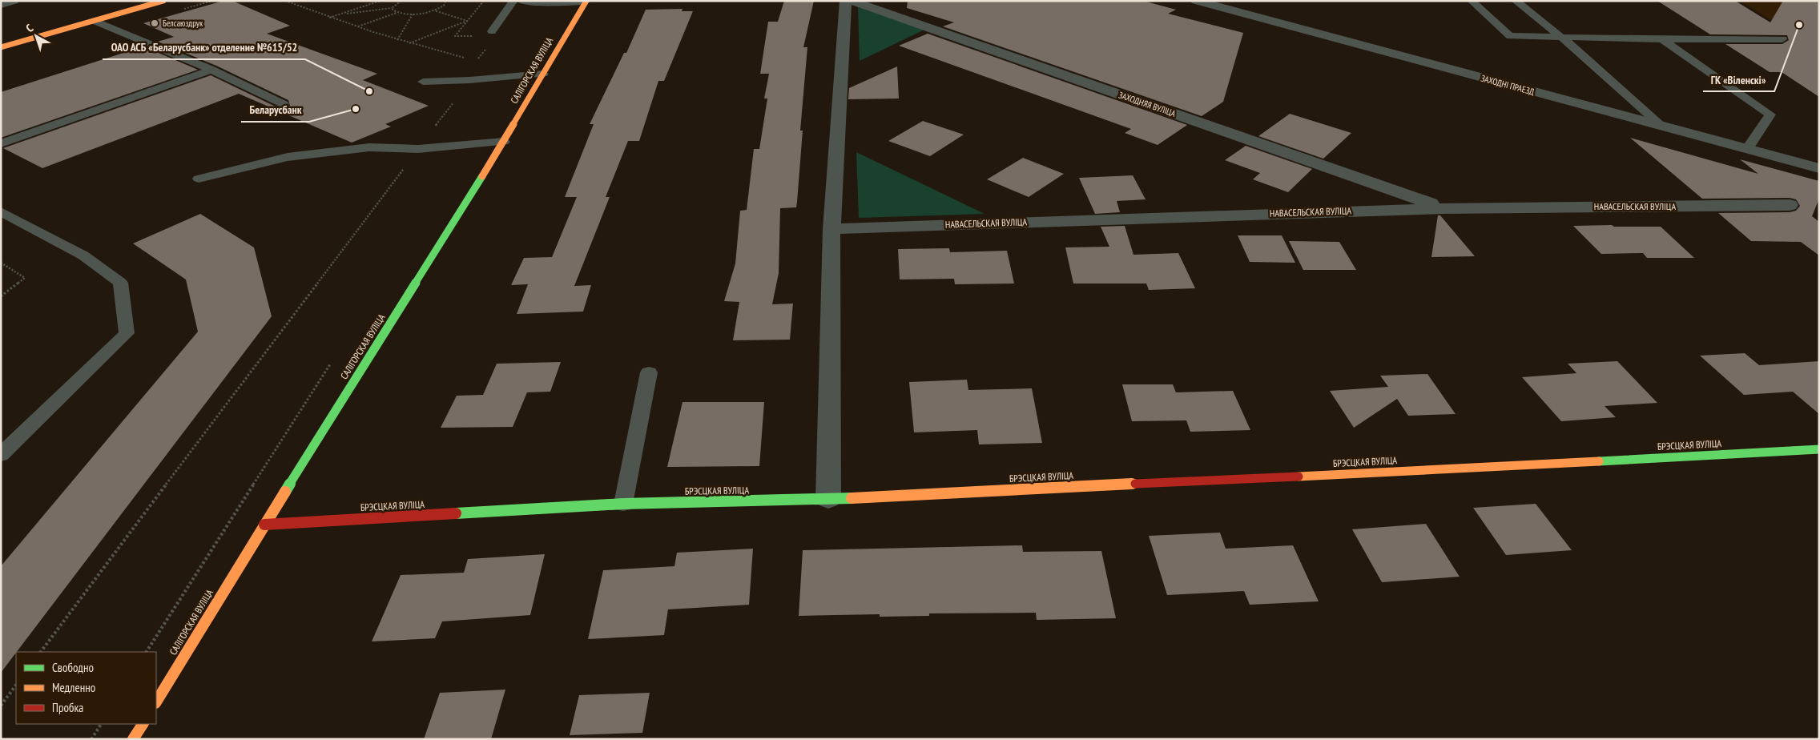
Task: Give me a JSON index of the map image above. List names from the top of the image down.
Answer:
{
  "streets": {
    "street": [
      "САЛІГОРСКАЯ ВУЛІЦА",
      "ЗАХОДНІ ПРАЕЗД",
      "ЗАХОДНЯЯ ВУЛІЦА",
      "НАВАСЕЛЬСКАЯ ВУЛІЦА",
      "БРЭСЦКАЯ ВУЛІЦА"
    ]
  },
  "crossings": [
    ["САЛІГОРСКАЯ ВУЛІЦА", "БРЭСЦКАЯ ВУЛІЦА"],
    ["ЗАХОДНЯЯ ВУЛІЦА", "НАВАСЕЛЬСКАЯ ВУЛІЦА"]
  ],
  "places": [
    "Белсаюздрук",
    "ГК «Віленскі»",
    "ОАО АСБ «Беларусбанк» отделение №615/52",
    "Беларусбанк"
  ],
  "legend": ["Свободно", "Медленно", "Пробка"],
  "north": "top left"
}
